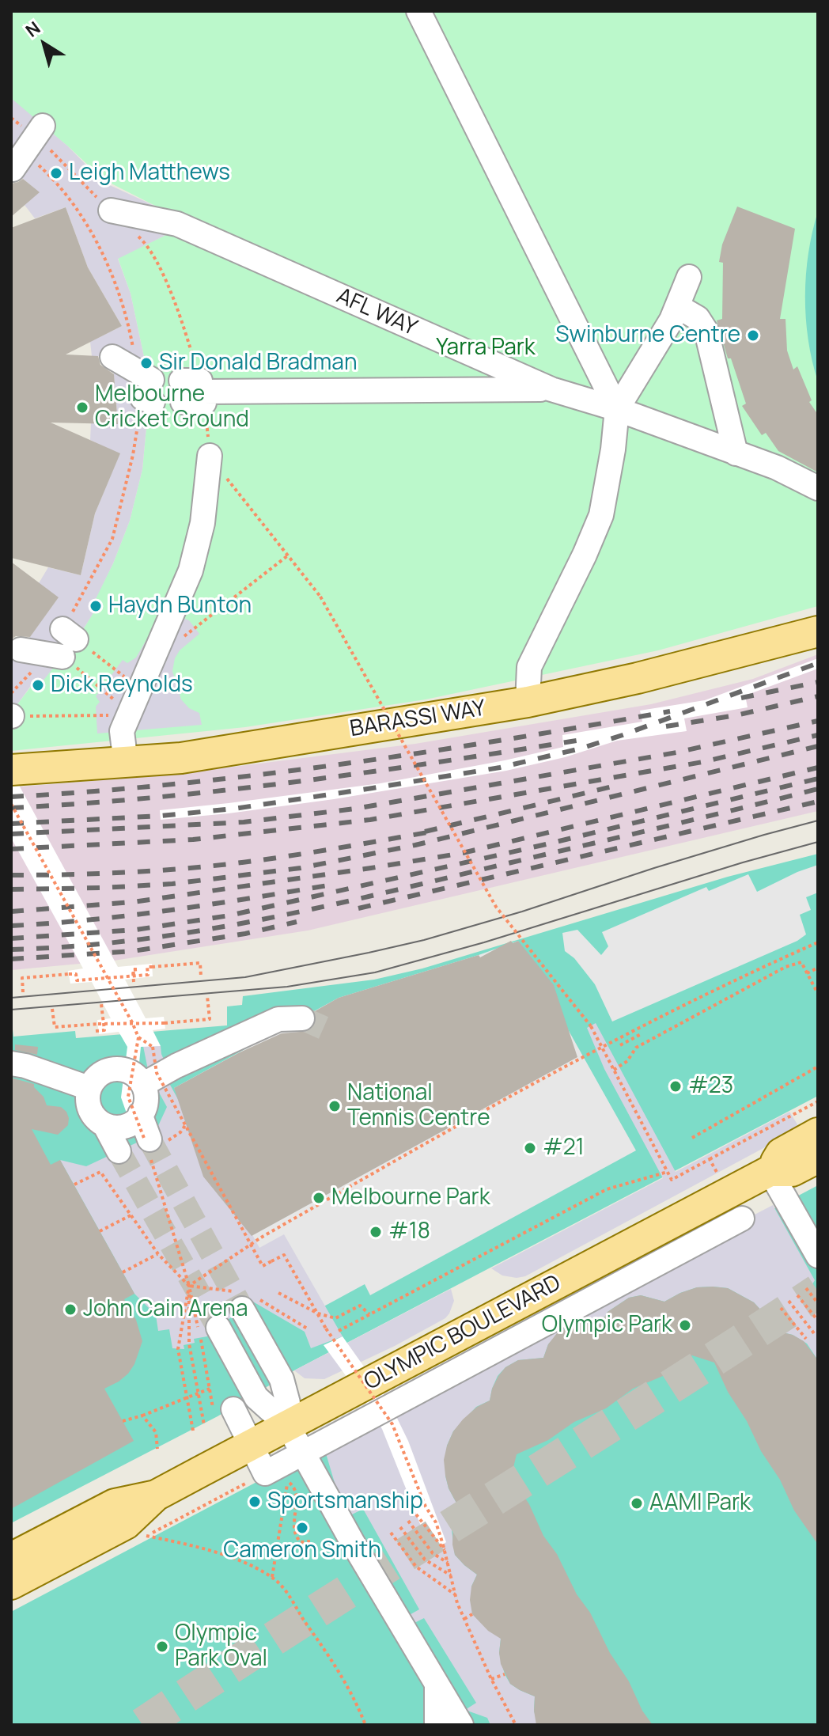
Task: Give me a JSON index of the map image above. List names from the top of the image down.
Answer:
{
  "streets": {
    "main road": ["BARASSI WAY", "OLYMPIC BOULEVARD"],
    "street": ["AFL WAY"]
  },
  "parks": ["Yarra Park"],
  "places": [
    "Leigh Matthews",
    "Swinburne Centre",
    "Sir Donald Bradman",
    "Melbourne Cricket Ground",
    "Haydn Bunton",
    "Dick Reynolds",
    "#23",
    "National Tennis Centre",
    "#21",
    "Melbourne Park",
    "#18",
    "John Cain Arena",
    "Olympic Park",
    "Sportsmanship",
    "AAMI Park",
    "Cameron Smith",
    "Olympic Park Oval"
  ],
  "north": "top left"
}
